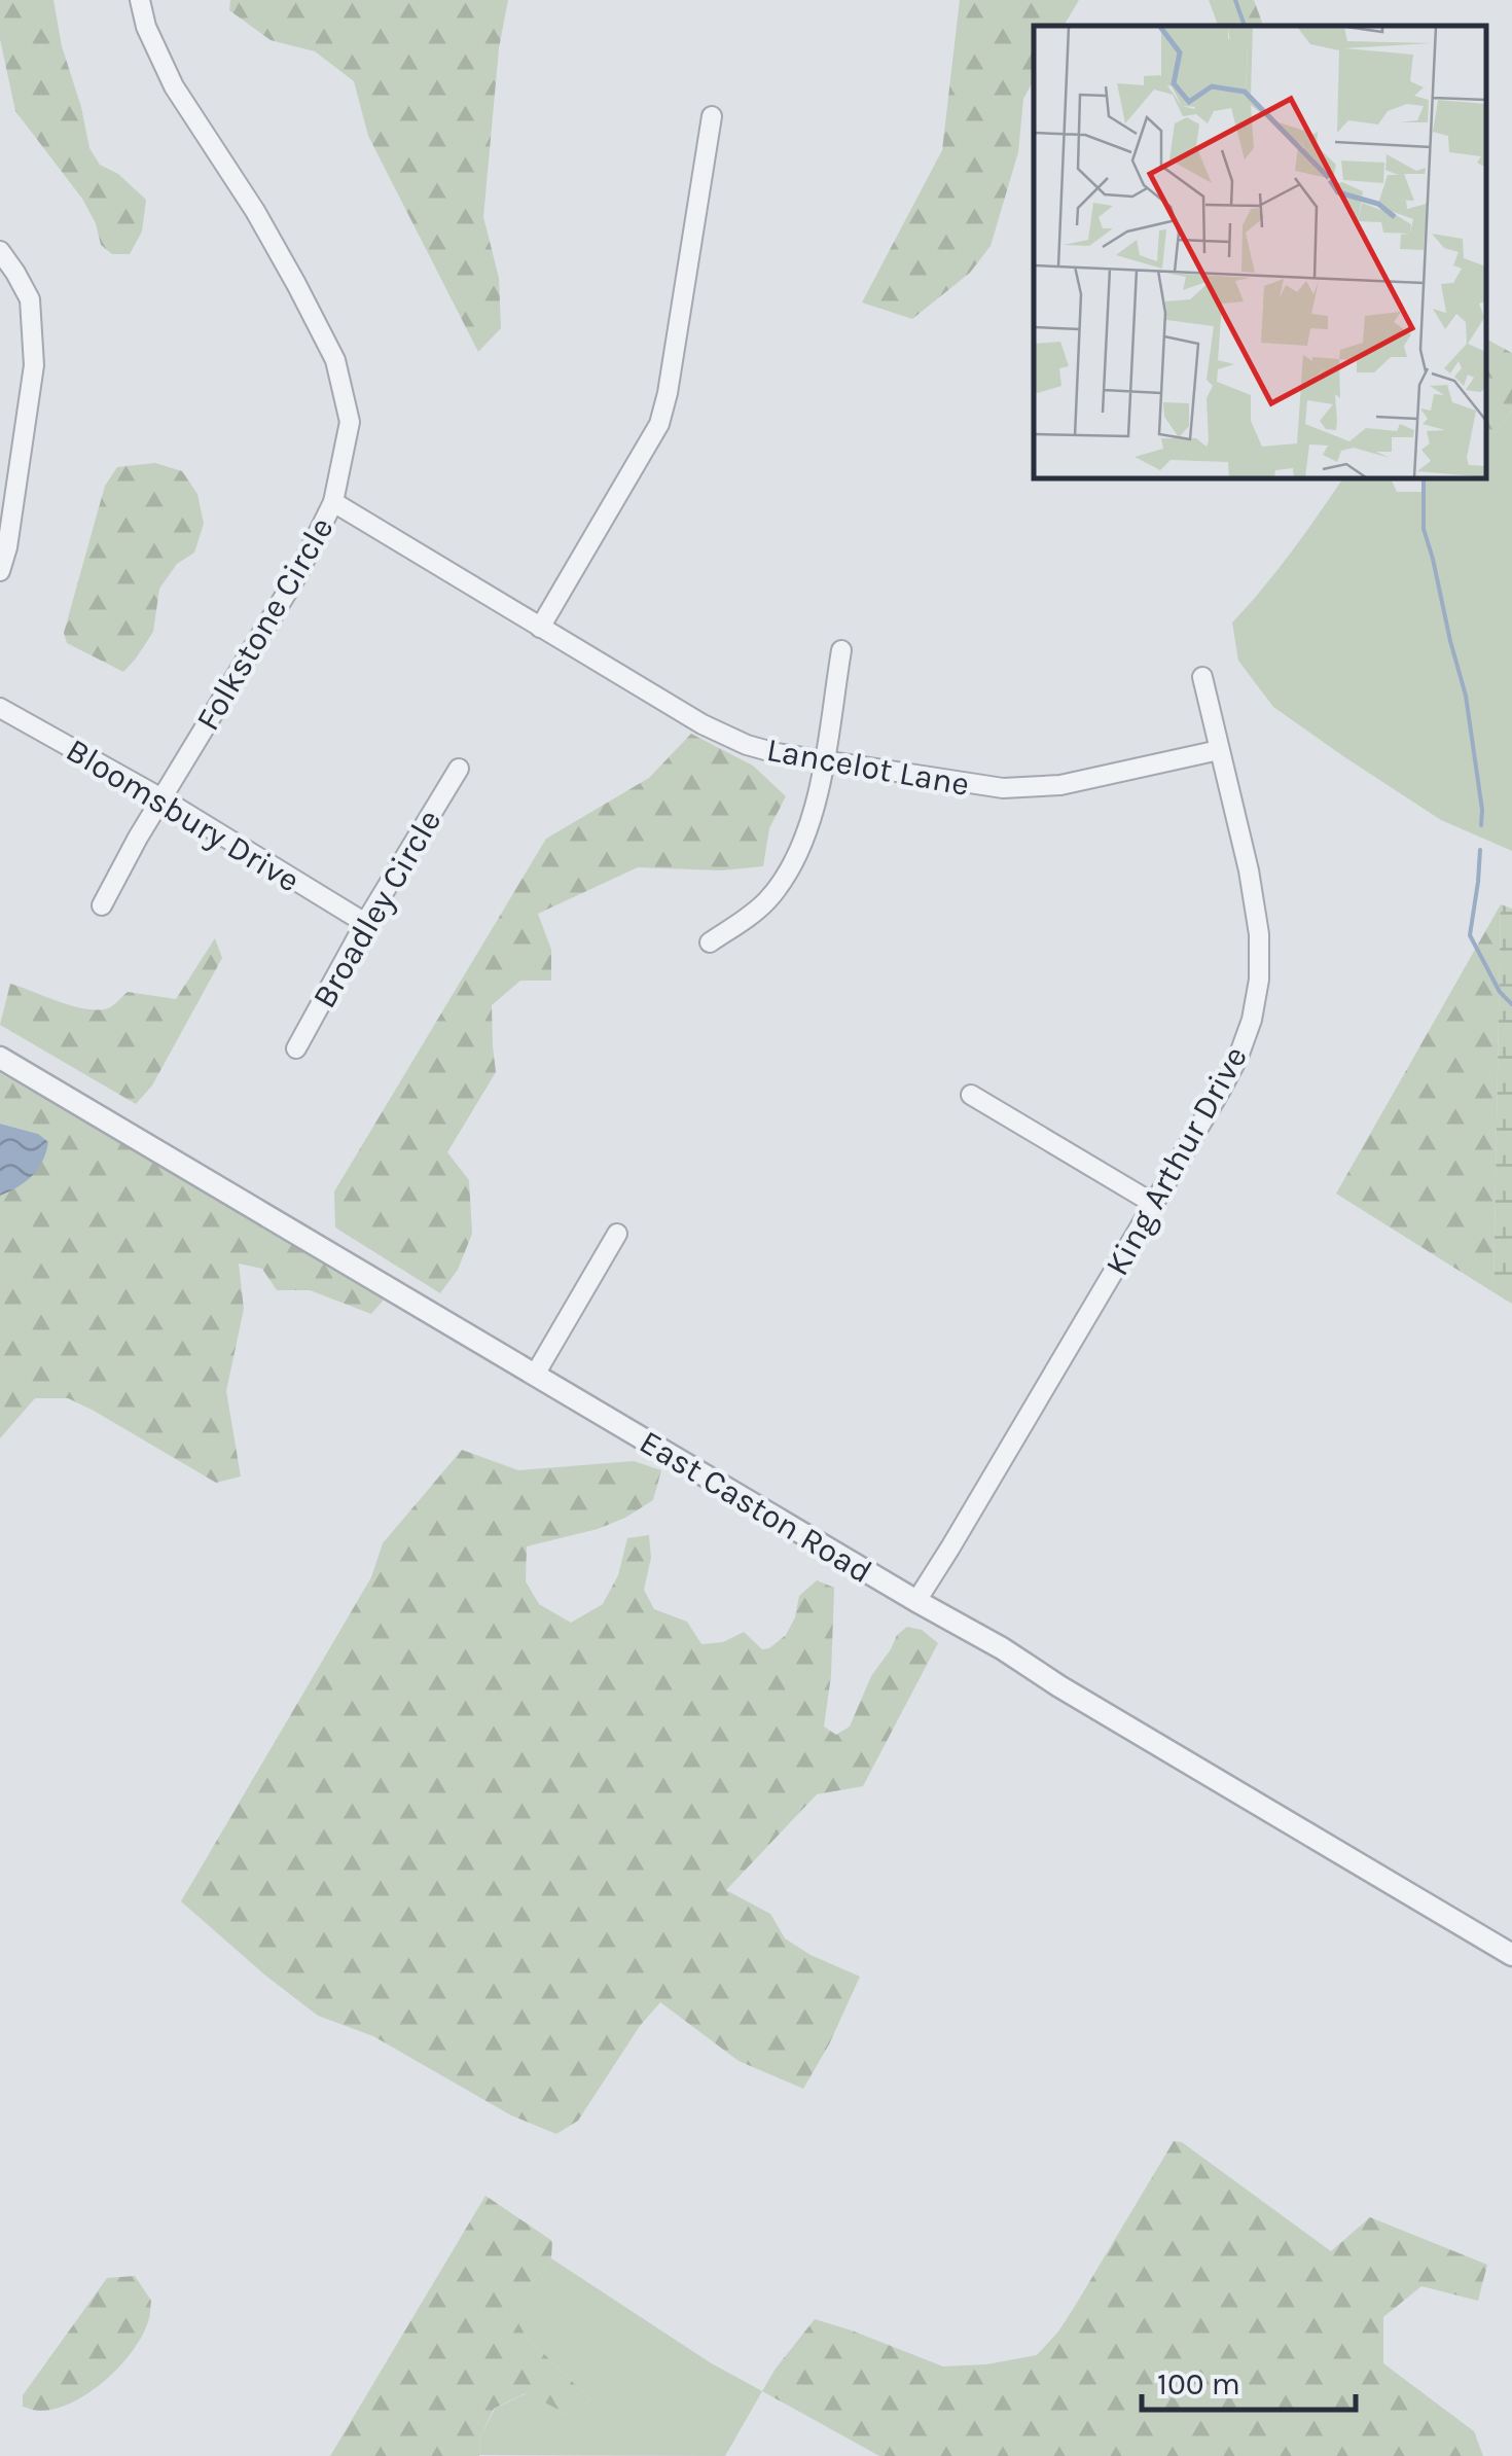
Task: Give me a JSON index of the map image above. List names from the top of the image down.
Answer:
{
  "streets": {
    "street": [
      "Folkstone Circle",
      "Lancelot Lane",
      "Bloomsbury Drive",
      "Broadley Circle",
      "King Arthur Drive",
      "East Caston Road"
    ]
  },
  "crossings": [
    ["Folkstone Circle", "Lancelot Lane"],
    ["Folkstone Circle", "Bloomsbury Drive"],
    ["Lancelot Lane", "King Arthur Drive"],
    ["Bloomsbury Drive", "Broadley Circle"],
    ["King Arthur Drive", "East Caston Road"]
  ],
  "scale_bar": "100 m"
}
